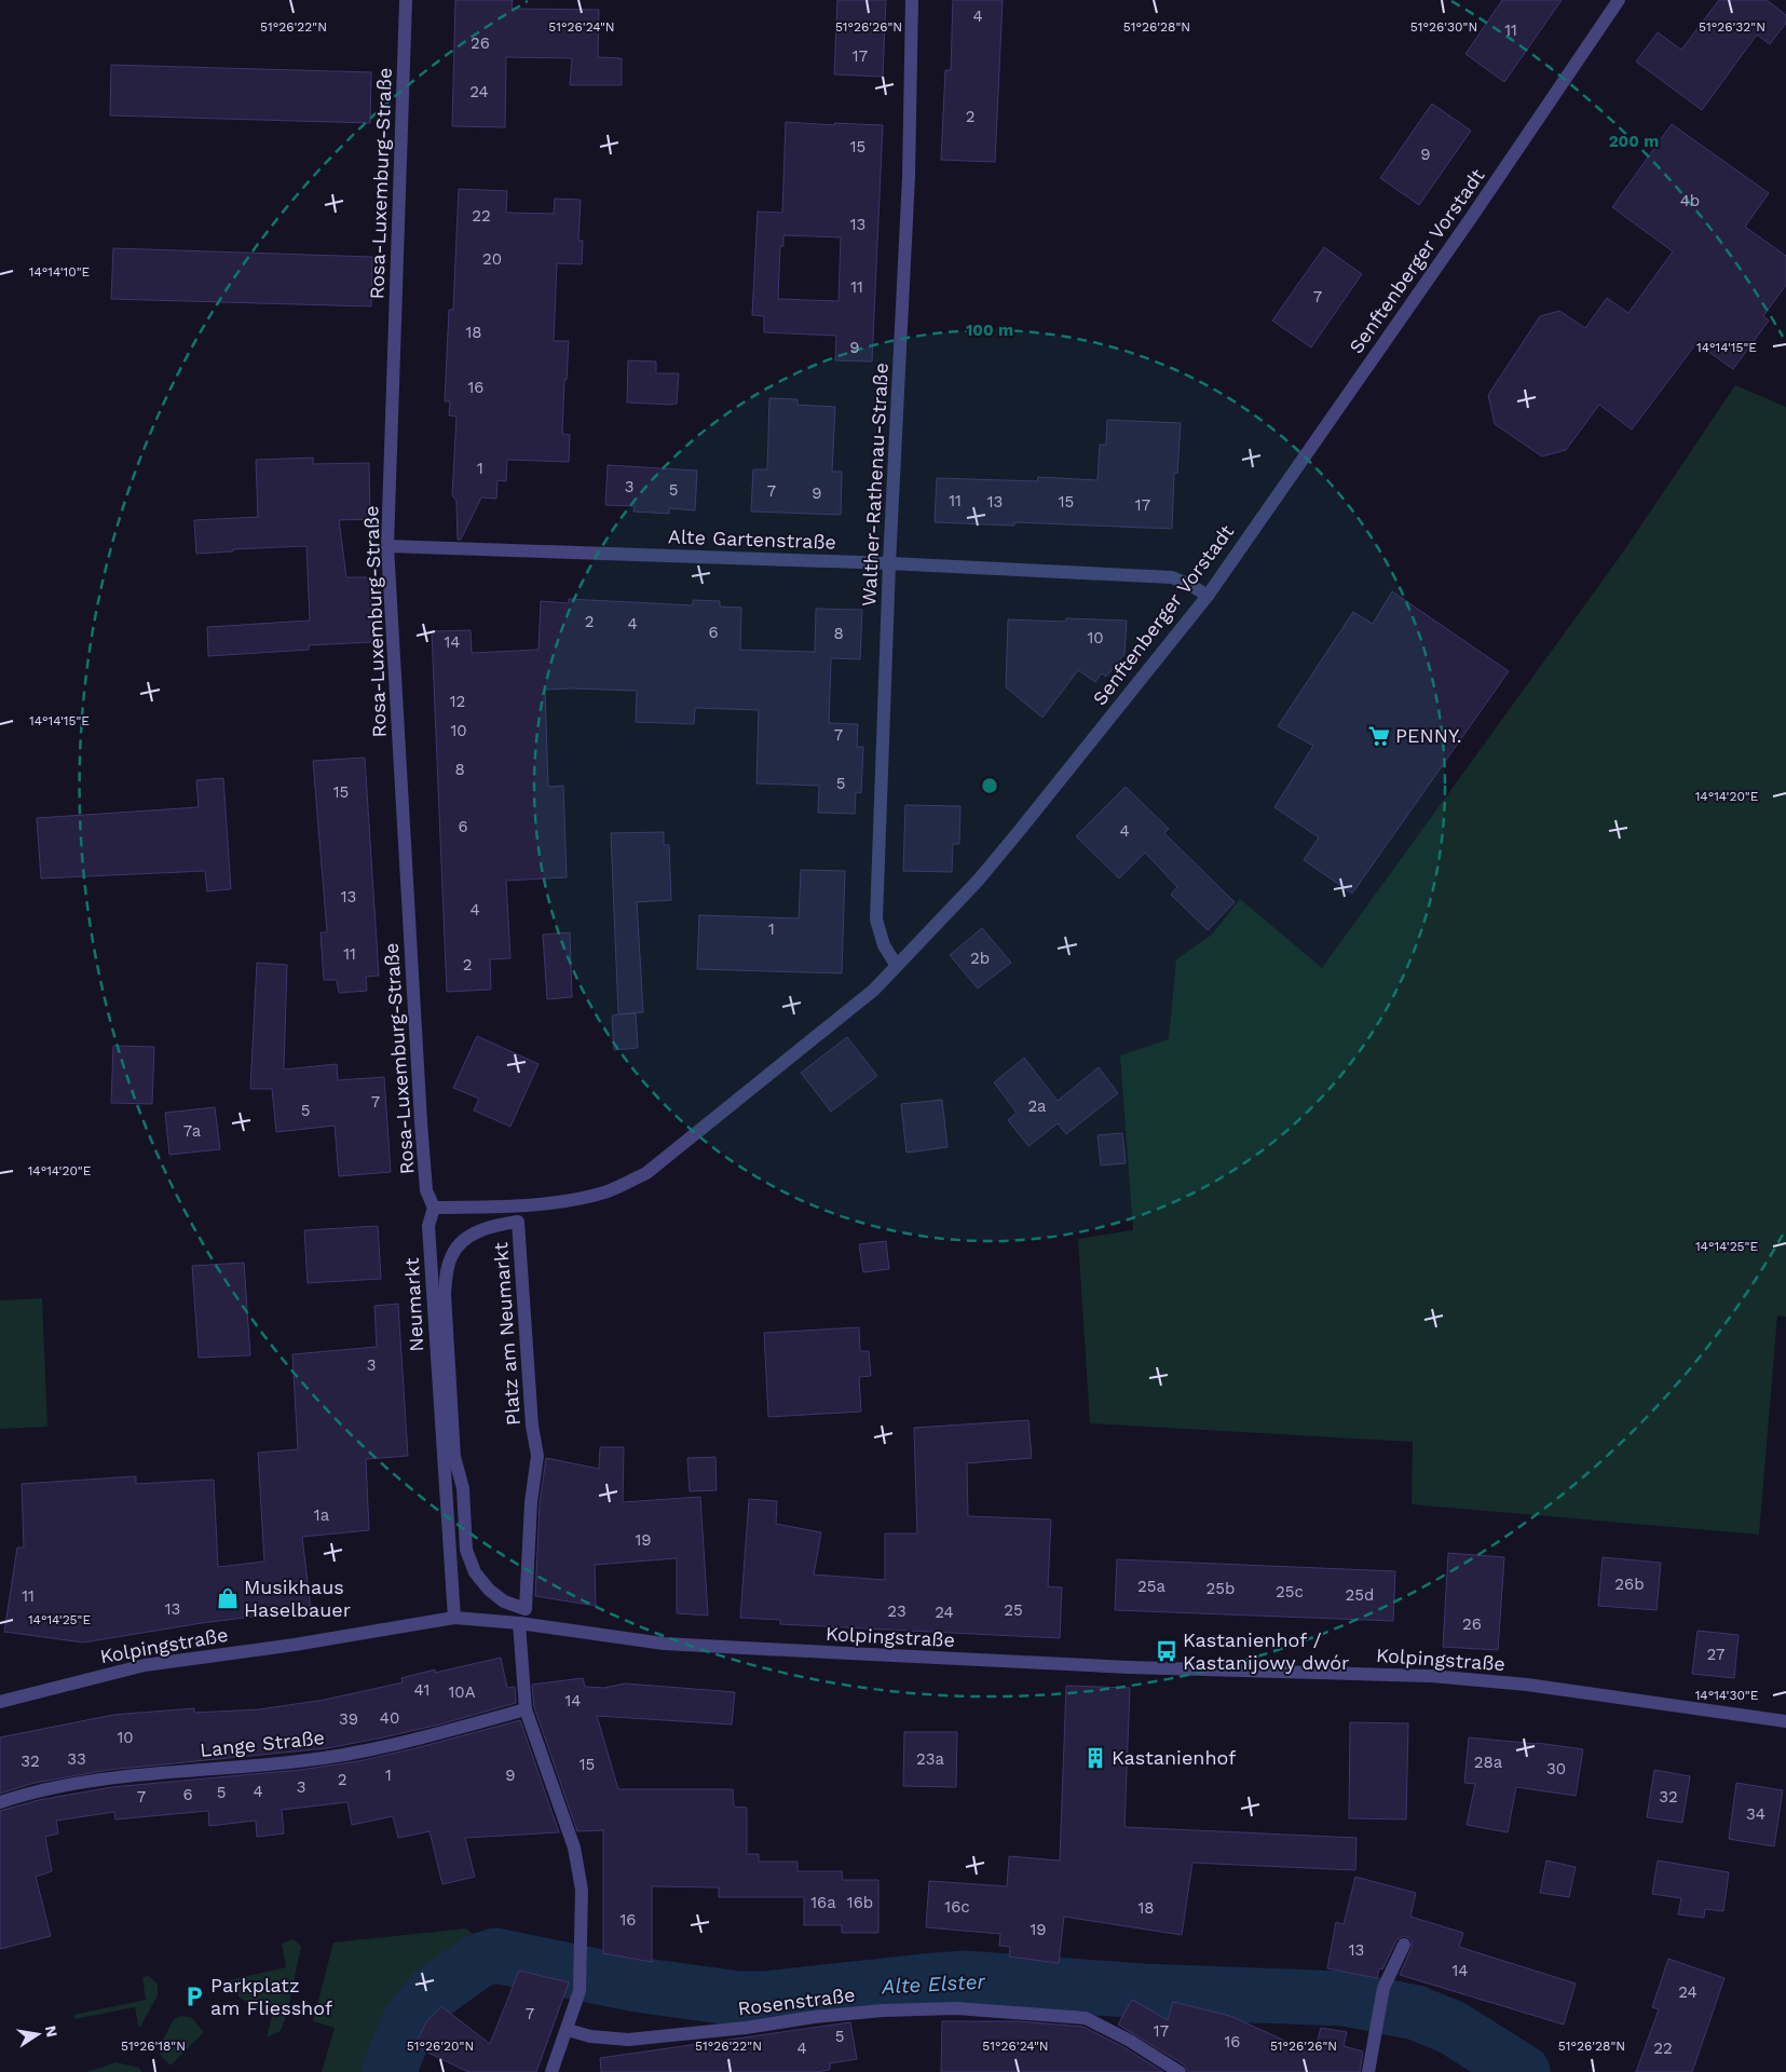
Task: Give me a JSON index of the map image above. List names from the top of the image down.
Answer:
{
  "streets": {
    "street": [
      "Rosa-Luxemburg-Straße",
      "Senftenberger Vorstadt",
      "Walther-Rathenau-Straße",
      "Alte Gartenstraße",
      "Neumarkt",
      "Platz am Neumarkt",
      "Kolpingstraße",
      "Lange Straße",
      "Rosenstraße"
    ]
  },
  "crossings": [
    ["Rosa-Luxemburg-Straße", "Senftenberger Vorstadt"],
    ["Rosa-Luxemburg-Straße", "Alte Gartenstraße"],
    ["Rosa-Luxemburg-Straße", "Neumarkt"],
    ["Senftenberger Vorstadt", "Walther-Rathenau-Straße"],
    ["Senftenberger Vorstadt", "Alte Gartenstraße"],
    ["Senftenberger Vorstadt", "Neumarkt"],
    ["Walther-Rathenau-Straße", "Alte Gartenstraße"],
    ["Neumarkt", "Kolpingstraße"]
  ],
  "water": ["Alte Elster"],
  "places": {
    "supermarket": ["PENNY."],
    "shop": ["Musikhaus Haselbauer"],
    "bus stop": ["Kastanienhof / Kastanijowy dwór"],
    "building": ["Kastanienhof"],
    "parking": ["Parkplatz am Fliesshof"]
  },
  "house_numbers": [
    "4",
    "11",
    "26",
    "17",
    "24",
    "2",
    "15",
    "9",
    "4b",
    "22",
    "13",
    "20",
    "11",
    "7",
    "18",
    "9",
    "16",
    "1",
    "3",
    "5",
    "7",
    "9",
    "11",
    "13",
    "15",
    "17",
    "2",
    "4",
    "6",
    "8",
    "10",
    "14",
    "12",
    "10",
    "7",
    "8",
    "5",
    "15",
    "6",
    "4",
    "13",
    "4",
    "1",
    "11",
    "2b",
    "2",
    "7",
    "2a",
    "5",
    "7a",
    "3",
    "1a",
    "19",
    "26b",
    "25a",
    "25b",
    "25c",
    "25d",
    "11",
    "13",
    "25",
    "23",
    "24",
    "26",
    "27",
    "41",
    "10A",
    "14",
    "40",
    "39",
    "10",
    "33",
    "23a",
    "32",
    "28a",
    "15",
    "30",
    "1",
    "9",
    "2",
    "3",
    "4",
    "5",
    "6",
    "7",
    "32",
    "34",
    "16a",
    "16b",
    "16c",
    "18",
    "16",
    "19",
    "13",
    "14",
    "24",
    "7",
    "17",
    "5",
    "16",
    "4",
    "22"
  ],
  "north": "right",
  "coordinates": [
    "51°26'22\"N",
    "51°26'24\"N",
    "51°26'26\"N",
    "51°26'28\"N",
    "51°26'30\"N",
    "51°26'32\"N",
    "14°14'10\"E",
    "14°14'15\"E",
    "14°14'20\"E",
    "14°14'25\"E",
    "14°14'30\"E",
    "51°26'18\"N",
    "51°26'20\"N"
  ],
  "rings": ["200 m", "100 m"]
}
